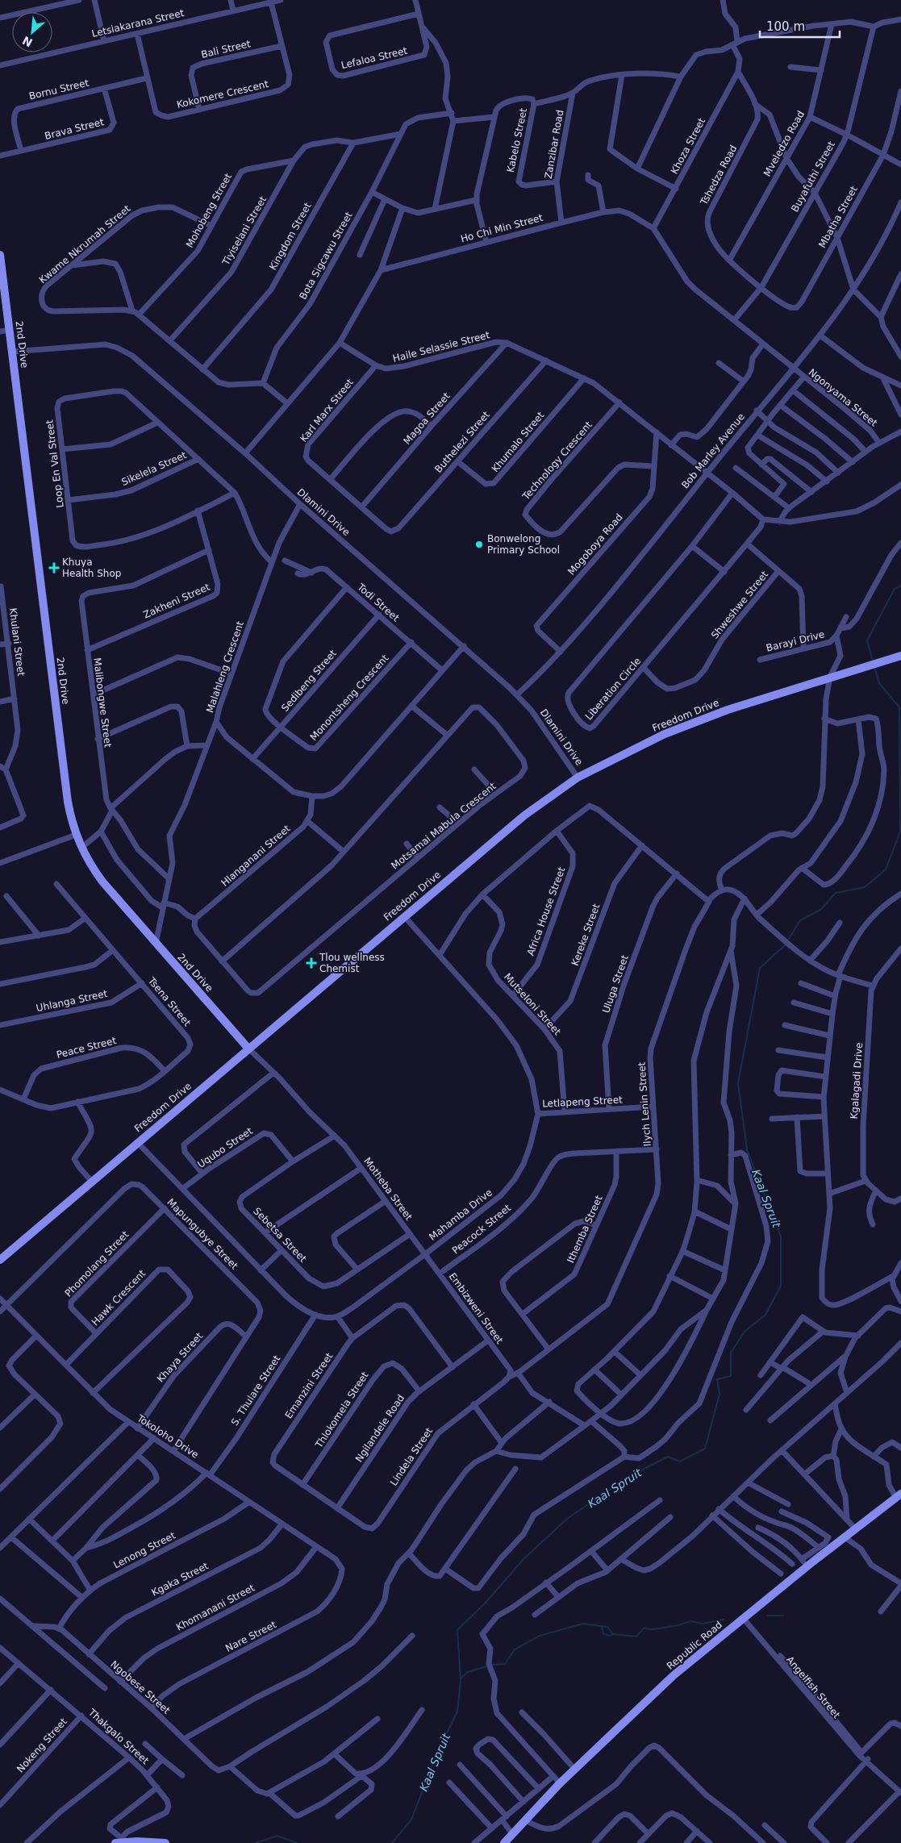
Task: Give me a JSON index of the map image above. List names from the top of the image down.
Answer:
{
  "streets": {
    "street": [
      "Letsiakarana Street",
      "Bali Street",
      "Lefaloa Street",
      "Bornu Street",
      "Kokomere Crescent",
      "Brava Street",
      "Kabelo Street",
      "Mveledzo Road",
      "Zanzibar Road",
      "Khoza Street",
      "Tshedza Road",
      "Buyafuthi Street",
      "Mohobeng Street",
      "Mbatha Street",
      "Ho Chi Min Street",
      "Tiyiselani Street",
      "Kingdom Street",
      "Kwame Nkrumah Street",
      "Bota Sigcawu Street",
      "2nd Drive",
      "Haile Selassie Street",
      "Ngonyama Street",
      "Karl Marx Street",
      "Magoa Street",
      "Buthelezi Street",
      "Khumalo Street",
      "Bob Marley Avenue",
      "Technology Crescent",
      "Loop En Val Street",
      "Sikelela Street",
      "Dlamini Drive",
      "Mogoboya Road",
      "Zakheni Street",
      "Todi Street",
      "Shweshwe Street",
      "Barayi Drive",
      "Khulani Street",
      "Malahleng Crescent",
      "Sedibeng Street",
      "Liberation Circle",
      "Monontsheng Crescent",
      "Malibongwe Street",
      "Freedom Drive",
      "Motsamai Mabula Crescent",
      "Hlanganani Street",
      "Africa House Street",
      "Kereke Street",
      "Uluga Street",
      "Uhlanga Street",
      "Tsena Street",
      "Mutseloni Street",
      "Peace Street",
      "Kgalagadi Drive",
      "Letlapeng Street",
      "Ilych Lenin Street",
      "Uqubo Street",
      "Motheba Street",
      "Mahamba Drive",
      "Peacock Street",
      "Ithemba Street",
      "Mapungubye Street",
      "Sebetsa Street",
      "Phomolang Street",
      "Hawk Crescent",
      "Embizweni Street",
      "Khaya Street",
      "Emanzini Street",
      "S. Thulare Street",
      "Thlokomela Street",
      "Ngilandele Road",
      "Tokoloho Drive",
      "Lindela Street",
      "Lenong Street",
      "Kgaka Street",
      "Khomanani Street",
      "Nare Street",
      "Republic Road",
      "Ngobese Street",
      "Angelfish Street",
      "Thakgalo Street",
      "Nokeng Street"
    ]
  },
  "crossings": [
    ["Letsiakarana Street", "Kokomere Crescent"],
    ["Bali Street", "Kokomere Crescent"],
    ["Bornu Street", "Kokomere Crescent"],
    ["Bornu Street", "Brava Street"],
    ["Kabelo Street", "Zanzibar Road"],
    ["Mveledzo Road", "Tshedza Road"],
    ["Zanzibar Road", "Ho Chi Min Street"],
    ["Khoza Street", "Ho Chi Min Street"],
    ["Tshedza Road", "Buyafuthi Street"],
    ["Tshedza Road", "Mbatha Street"],
    ["Buyafuthi Street", "Mbatha Street"],
    ["Buyafuthi Street", "Ho Chi Min Street"],
    ["Mohobeng Street", "Tiyiselani Street"],
    ["Mohobeng Street", "Kwame Nkrumah Street"],
    ["Ho Chi Min Street", "Ngonyama Street"],
    ["Ho Chi Min Street", "Bob Marley Avenue"],
    ["Tiyiselani Street", "Kingdom Street"],
    ["Tiyiselani Street", "Kwame Nkrumah Street"],
    ["Kingdom Street", "Kwame Nkrumah Street"],
    ["Kwame Nkrumah Street", "Bota Sigcawu Street"],
    ["2nd Drive", "Dlamini Drive"],
    ["2nd Drive", "Freedom Drive"],
    ["2nd Drive", "Motheba Street"],
    ["Haile Selassie Street", "Karl Marx Street"],
    ["Haile Selassie Street", "Magoa Street"],
    ["Haile Selassie Street", "Buthelezi Street"],
    ["Haile Selassie Street", "Khumalo Street"],
    ["Haile Selassie Street", "Bob Marley Avenue"],
    ["Haile Selassie Street", "Technology Crescent"],
    ["Haile Selassie Street", "Mogoboya Road"],
    ["Haile Selassie Street", "Liberation Circle"],
    ["Ngonyama Street", "Bob Marley Avenue"],
    ["Karl Marx Street", "Magoa Street"],
    ["Karl Marx Street", "Buthelezi Street"],
    ["Buthelezi Street", "Khumalo Street"],
    ["Bob Marley Avenue", "Dlamini Drive"],
    ["Bob Marley Avenue", "Mogoboya Road"],
    ["Technology Crescent", "Mogoboya Road"],
    ["Loop En Val Street", "Sikelela Street"],
    ["Loop En Val Street", "Zakheni Street"],
    ["Loop En Val Street", "Malahleng Crescent"],
    ["Dlamini Drive", "Malahleng Crescent"],
    ["Dlamini Drive", "Freedom Drive"],
    ["Zakheni Street", "Malibongwe Street"],
    ["Todi Street", "Malahleng Crescent"],
    ["Todi Street", "Sedibeng Street"],
    ["Todi Street", "Monontsheng Crescent"],
    ["Shweshwe Street", "Liberation Circle"],
    ["Malahleng Crescent", "Sedibeng Street"],
    ["Sedibeng Street", "Monontsheng Crescent"],
    ["Freedom Drive", "Motheba Street"],
    ["Freedom Drive", "Mahamba Drive"],
    ["Africa House Street", "Mutseloni Street"],
    ["Kereke Street", "Mutseloni Street"],
    ["Uluga Street", "Letlapeng Street"],
    ["Uhlanga Street", "Tsena Street"],
    ["Tsena Street", "Peace Street"],
    ["Mutseloni Street", "Letlapeng Street"],
    ["Letlapeng Street", "Ilych Lenin Street"],
    ["Letlapeng Street", "Mahamba Drive"],
    ["Ilych Lenin Street", "Peacock Street"],
    ["Ilych Lenin Street", "Lindela Street"],
    ["Uqubo Street", "Sebetsa Street"],
    ["Motheba Street", "Mahamba Drive"],
    ["Motheba Street", "Sebetsa Street"],
    ["Motheba Street", "Embizweni Street"],
    ["Mahamba Drive", "Embizweni Street"],
    ["Peacock Street", "Ithemba Street"],
    ["Peacock Street", "Embizweni Street"],
    ["Mapungubye Street", "Phomolang Street"],
    ["Mapungubye Street", "Khaya Street"],
    ["Mapungubye Street", "Tokoloho Drive"],
    ["Phomolang Street", "Hawk Crescent"],
    ["Hawk Crescent", "Tokoloho Drive"],
    ["Embizweni Street", "Ngilandele Road"],
    ["Embizweni Street", "Lindela Street"],
    ["Khaya Street", "Tokoloho Drive"],
    ["Emanzini Street", "Thlokomela Street"],
    ["Emanzini Street", "Ngilandele Road"],
    ["Emanzini Street", "Lindela Street"],
    ["S. Thulare Street", "Tokoloho Drive"],
    ["Thlokomela Street", "Ngilandele Road"],
    ["Tokoloho Drive", "Lenong Street"],
    ["Tokoloho Drive", "Kgaka Street"],
    ["Tokoloho Drive", "Khomanani Street"],
    ["Tokoloho Drive", "Nare Street"],
    ["Lenong Street", "Ngobese Street"],
    ["Kgaka Street", "Ngobese Street"],
    ["Khomanani Street", "Ngobese Street"],
    ["Nare Street", "Ngobese Street"],
    ["Republic Road", "Angelfish Street"],
    ["Thakgalo Street", "Nokeng Street"]
  ],
  "water": ["Kaal Spruit"],
  "places": {
    "other": ["Bonwelong Primary School"],
    "health": ["Khuya Health Shop", "Tlou wellness Chemist"]
  },
  "scale_bar": "100 m",
  "north": "bottom left"
}
